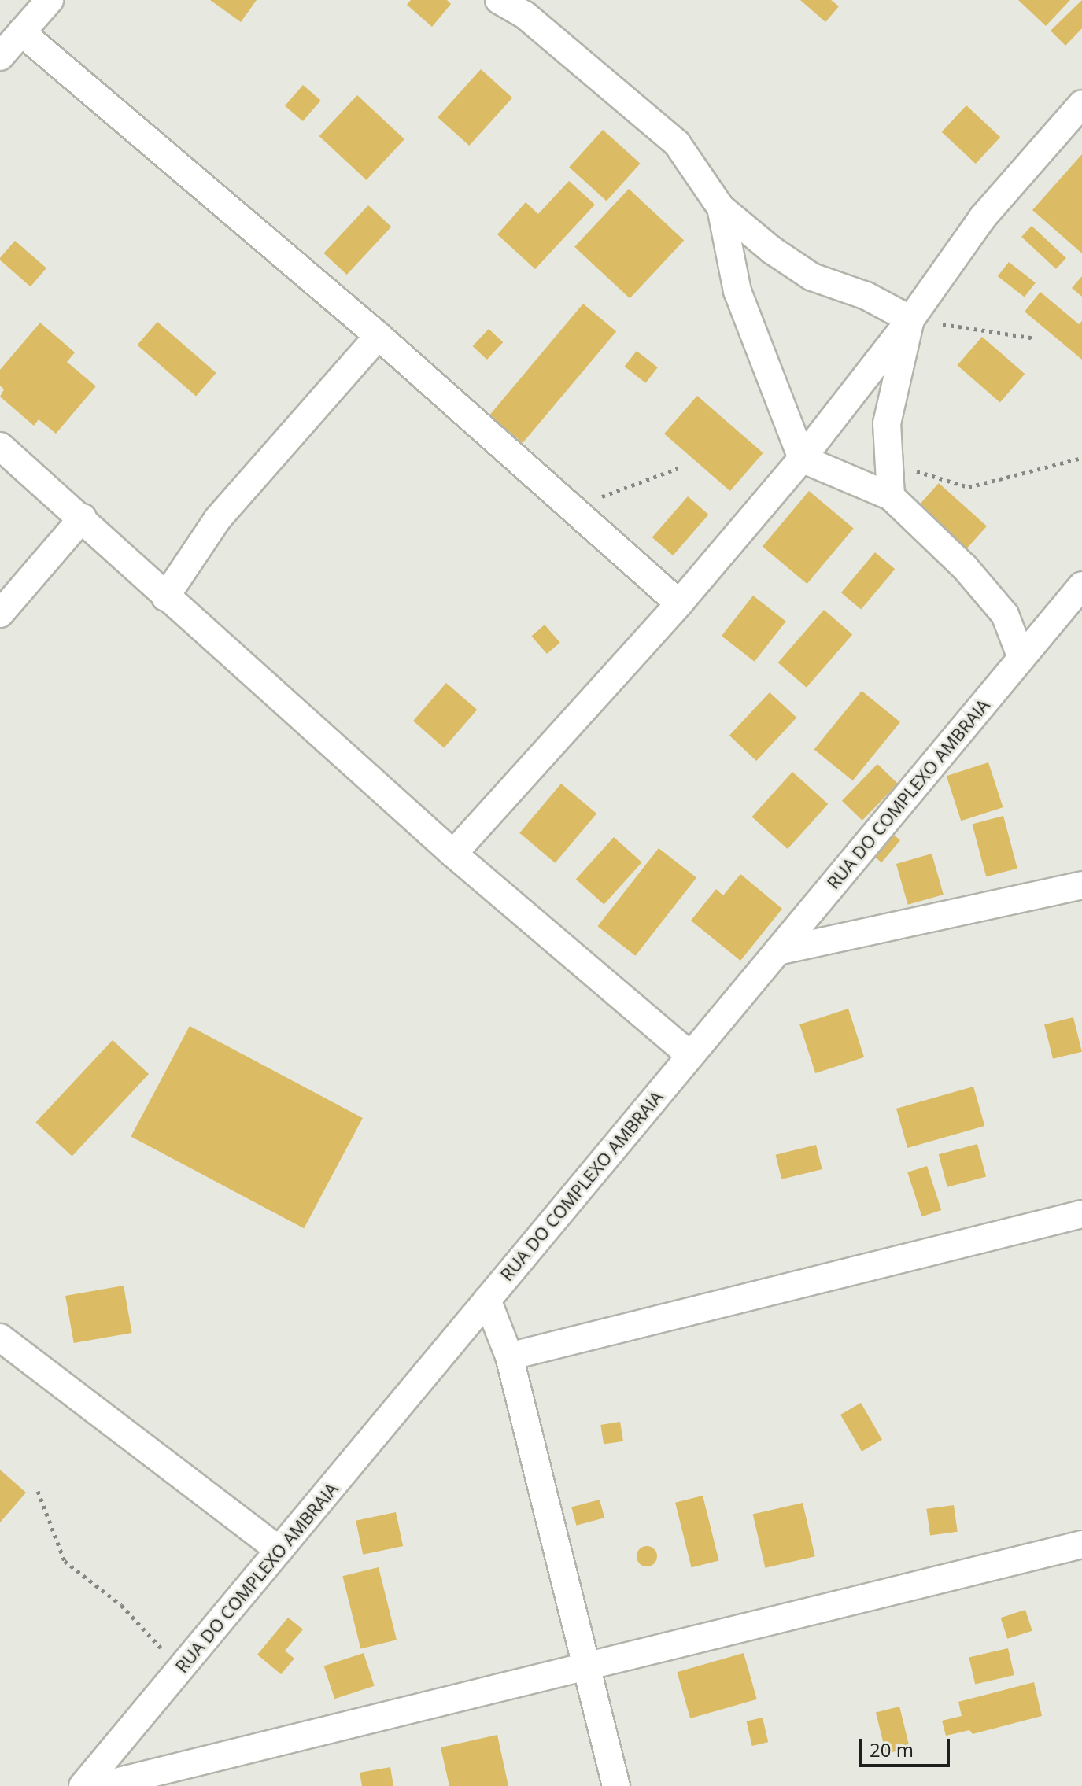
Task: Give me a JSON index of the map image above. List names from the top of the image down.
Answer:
{
  "streets": {
    "street": ["RUA DO COMPLEXO AMBRAIA"]
  },
  "scale_bar": "20 m"
}
